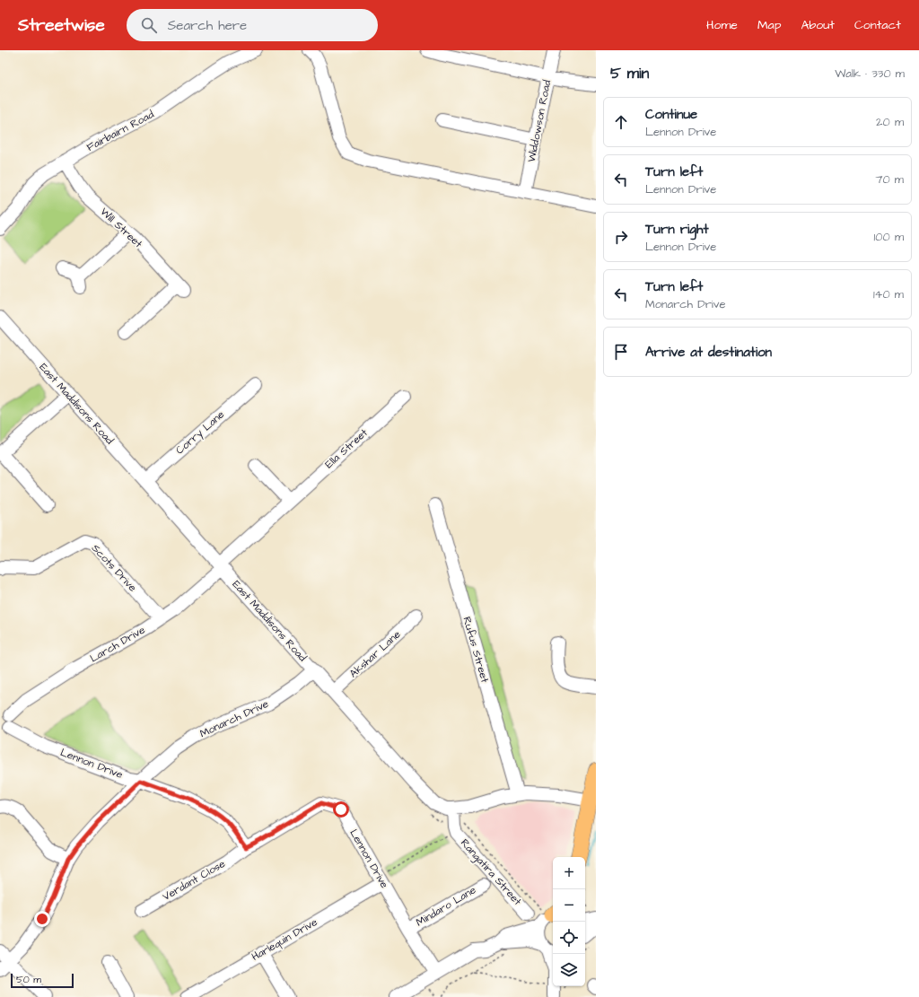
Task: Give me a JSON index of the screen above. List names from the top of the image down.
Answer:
{
  "streets": {
    "street": [
      "Widdowson Road",
      "Fairbairn Road",
      "Will Street",
      "East Maddisons Road",
      "Corry Lane",
      "Ella Street",
      "Scots Drive",
      "Larch Drive",
      "Rufus Street",
      "Akshar Lane",
      "Monarch Drive",
      "Lennon Drive",
      "Rangatira Street",
      "Verdant Close",
      "Mindaro Lane",
      "Harlequin Drive"
    ]
  },
  "crossings": [
    ["Fairbairn Road", "Will Street"],
    ["East Maddisons Road", "Corry Lane"],
    ["East Maddisons Road", "Ella Street"],
    ["East Maddisons Road", "Larch Drive"],
    ["East Maddisons Road", "Rufus Street"],
    ["East Maddisons Road", "Akshar Lane"],
    ["East Maddisons Road", "Monarch Drive"],
    ["East Maddisons Road", "Rangatira Street"],
    ["Ella Street", "Larch Drive"],
    ["Scots Drive", "Larch Drive"],
    ["Larch Drive", "Lennon Drive"],
    ["Monarch Drive", "Lennon Drive"],
    ["Lennon Drive", "Verdant Close"],
    ["Lennon Drive", "Mindaro Lane"],
    ["Lennon Drive", "Harlequin Drive"]
  ],
  "scale_bar": "50 m",
  "page": {
    "header": "Streetwise",
    "search": "Search here",
    "nav": [
      "Home",
      "Map",
      "About",
      "Contact"
    ],
    "heading": ["5 min", "Walk · 330 m"],
    "list": [
      ["Continue", "Lennon Drive", "20 m"],
      ["Turn left", "Lennon Drive", "70 m"],
      ["Turn right", "Lennon Drive", "100 m"],
      ["Turn left", "Monarch Drive", "140 m"],
      "Arrive at destination"
    ],
    "map_buttons": ["+", "−"],
    "scale": "50 m"
  }
}
